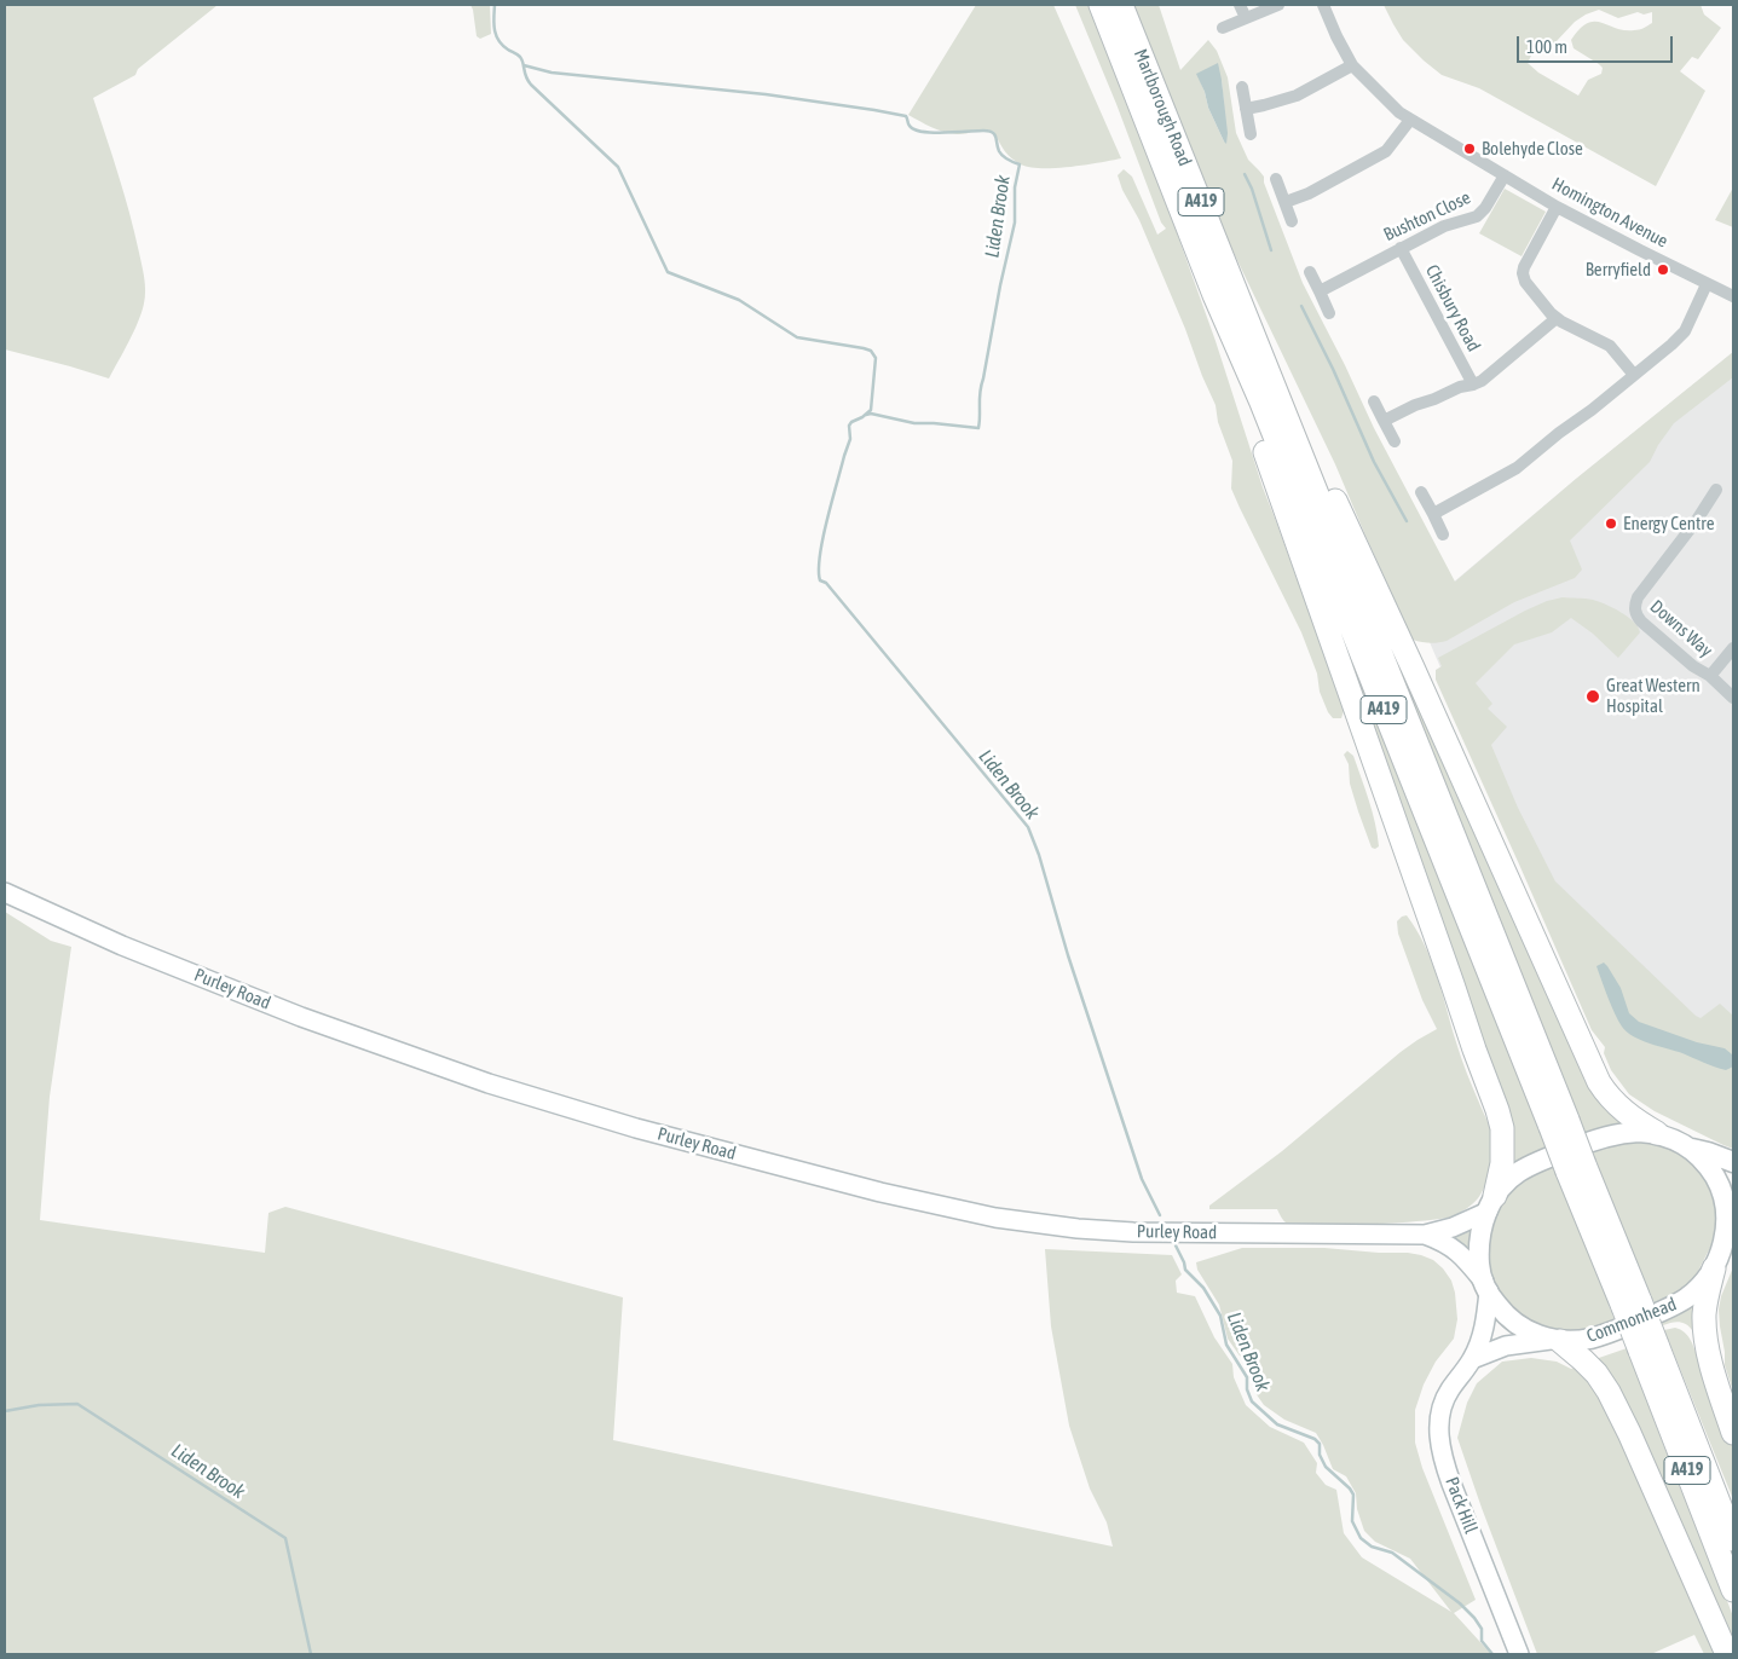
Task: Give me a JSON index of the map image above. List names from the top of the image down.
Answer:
{
  "streets": {
    "highway": ["Marlborough Road", "A419"],
    "main road": ["Purley Road", "Commonhead", "Pack Hill"],
    "street": [
      "Homington Avenue",
      "Bushton Close",
      "Chisbury Road",
      "Downs Way"
    ]
  },
  "crossings": [
    ["Marlborough Road", "A419"],
    ["A419", "Purley Road"],
    ["A419", "Commonhead"],
    ["Homington Avenue", "Bushton Close"],
    ["Bushton Close", "Chisbury Road"],
    ["Purley Road", "Commonhead"],
    ["Purley Road", "Pack Hill"],
    ["Commonhead", "Pack Hill"]
  ],
  "water": ["Liden Brook"],
  "places": [
    "Bolehyde Close",
    "Berryfield",
    "Energy Centre",
    "Great Western Hospital"
  ],
  "scale_bar": "100 m"
}
